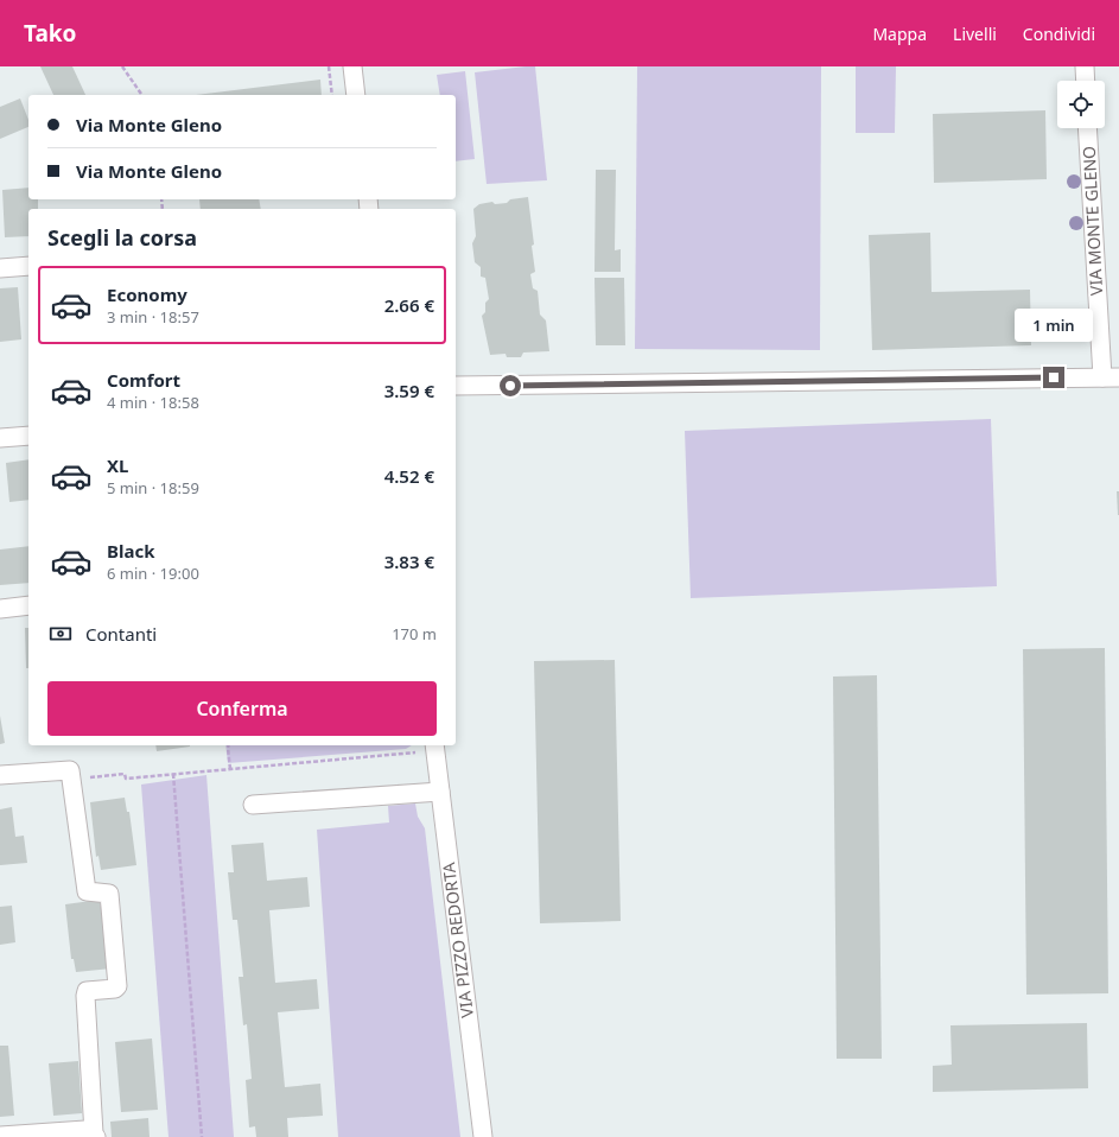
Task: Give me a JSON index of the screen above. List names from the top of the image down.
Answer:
{
  "streets": {
    "street": ["VIA MONTE GLENO", "VIA PIZZO REDORTA"]
  },
  "page": {
    "header": "Tako",
    "nav": ["Mappa", "Livelli", "Condividi"],
    "banner": ["Via Monte Gleno", "Via Monte Gleno"],
    "heading": "Scegli la corsa",
    "list": [
      {
        "name": "Economy",
        "note": "3 min · 18:57",
        "value": "2.66 €"
      },
      {
        "name": "Comfort",
        "note": "4 min · 18:58",
        "value": "3.59 €"
      },
      {
        "name": "XL",
        "note": "5 min · 18:59",
        "value": "4.52 €"
      },
      {
        "name": "Black",
        "note": "6 min · 19:00",
        "value": "3.83 €"
      }
    ],
    "bubble": "1 min",
    "pay": ["Contanti", "170 m"],
    "buttons": "Conferma"
  }
}
